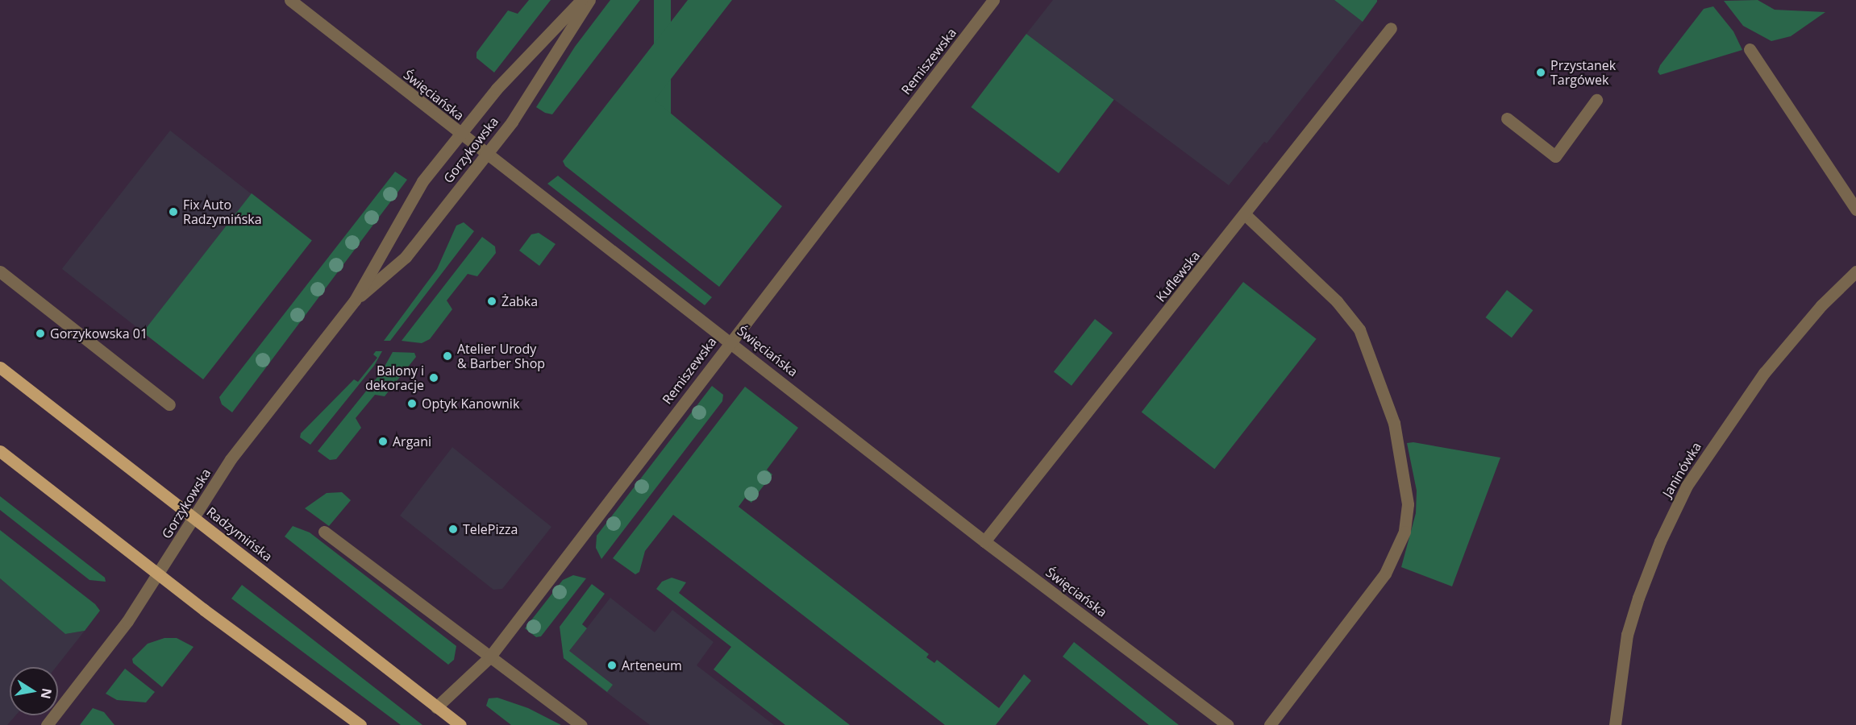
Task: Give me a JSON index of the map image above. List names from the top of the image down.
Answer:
{
  "streets": {
    "main road": ["Radzymińska"],
    "street": [
      "Remiszewska",
      "Święciańska",
      "Gorzykowska",
      "Kuflewska",
      "Janinówka"
    ]
  },
  "crossings": [
    ["Remiszewska", "Święciańska"],
    ["Remiszewska", "Radzymińska"],
    ["Święciańska", "Gorzykowska"],
    ["Święciańska", "Kuflewska"],
    ["Gorzykowska", "Radzymińska"]
  ],
  "places": [
    "Przystanek Targówek",
    "Fix Auto Radzymińska",
    "Żabka",
    "Gorzykowska 01",
    "Atelier Urody & Barber Shop",
    "Balony i dekoracje",
    "Optyk Kanownik",
    "Argani",
    "TelePizza",
    "Arteneum"
  ],
  "north": "right"
}
